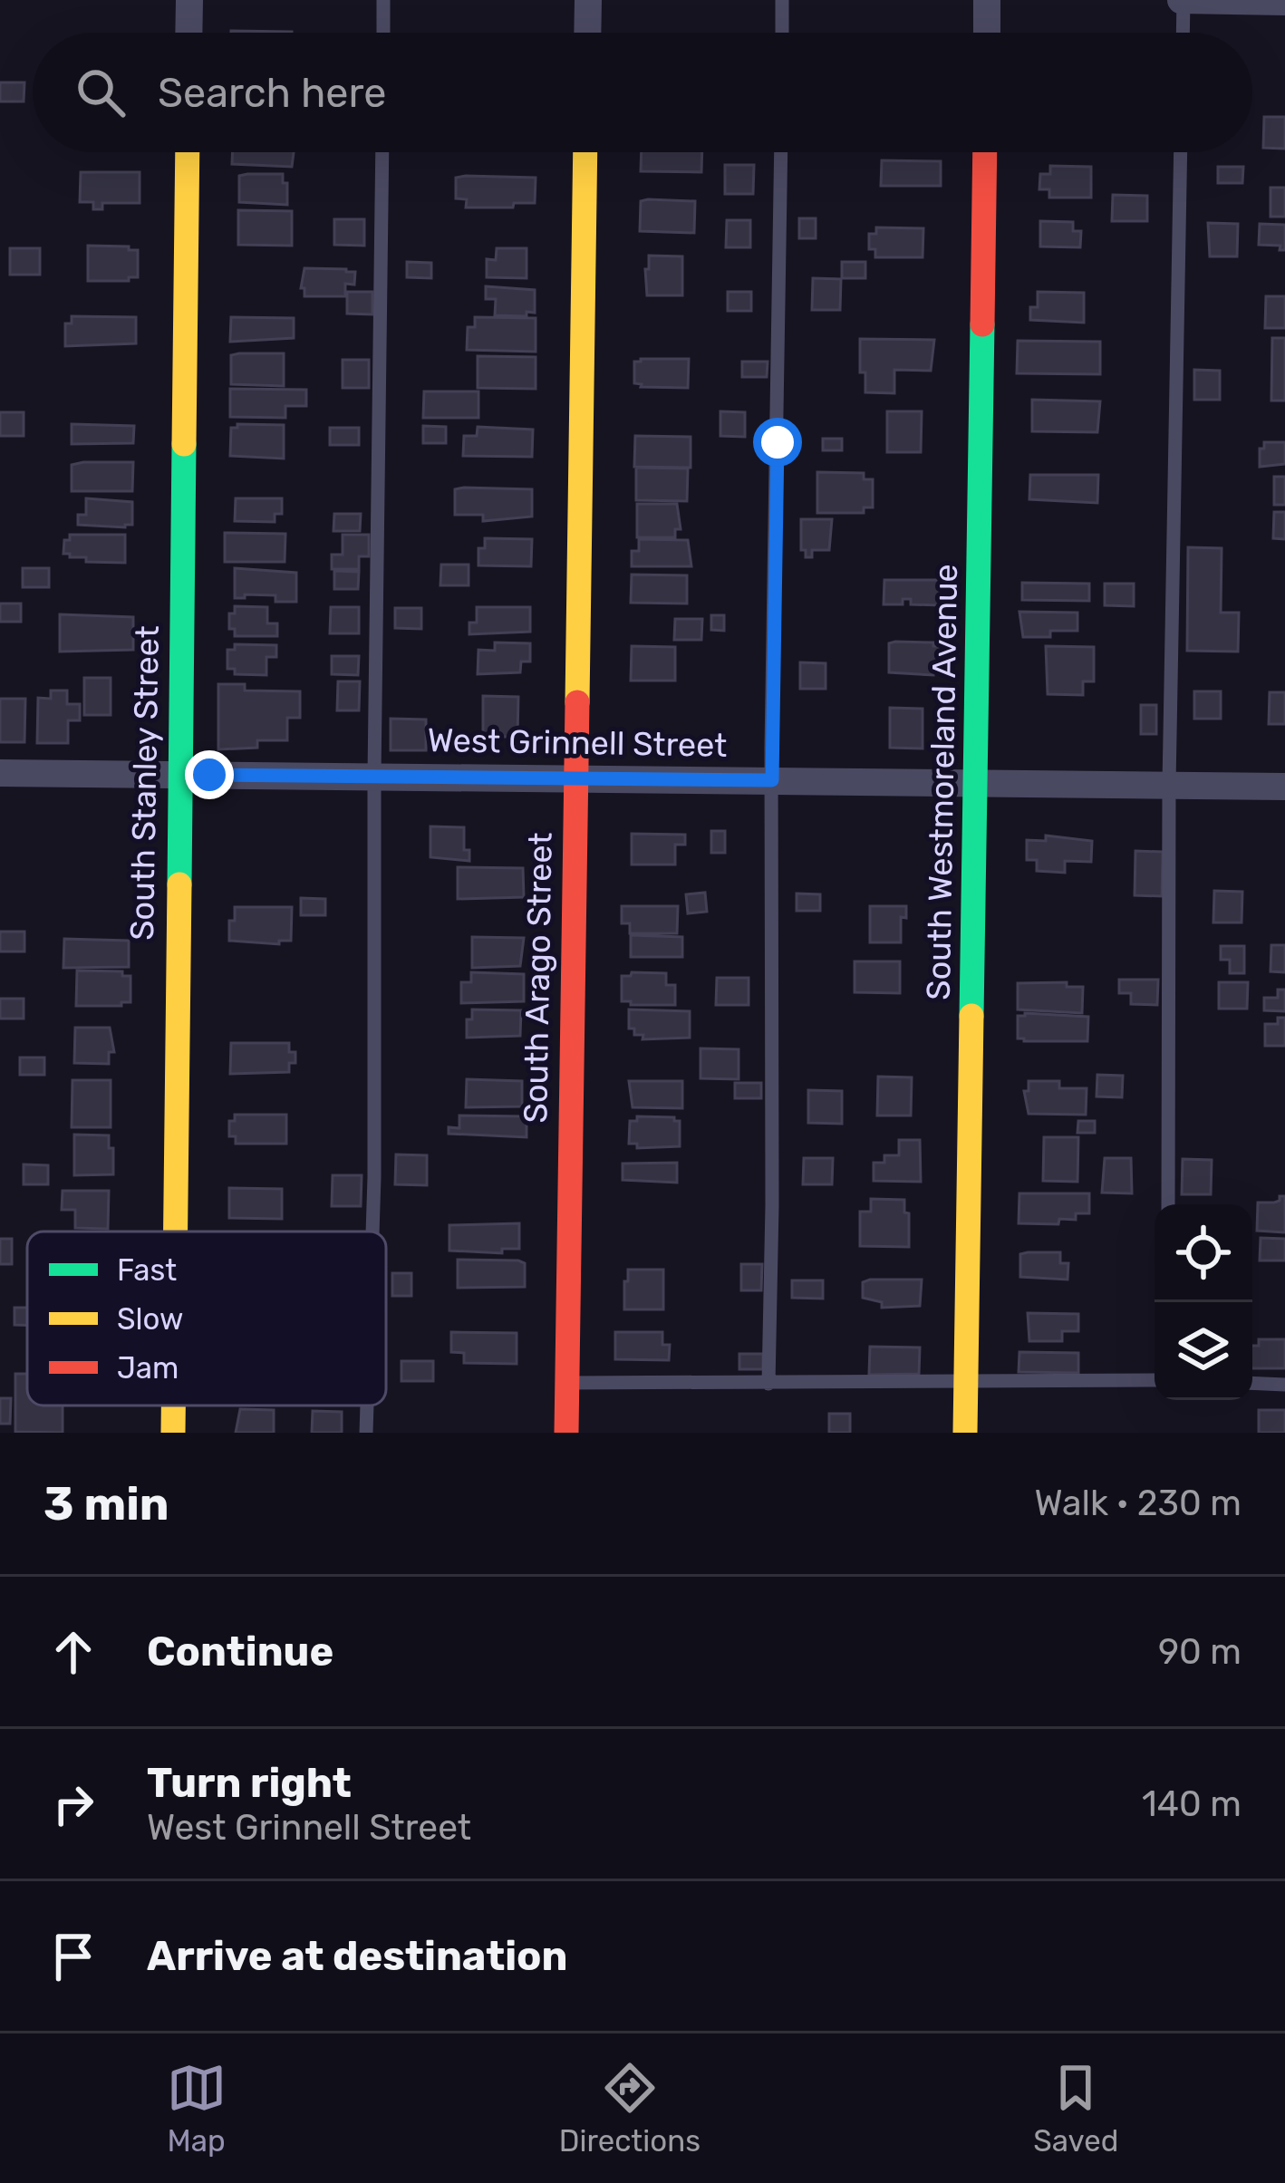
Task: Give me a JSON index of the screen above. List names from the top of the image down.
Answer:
{
  "streets": {
    "street": [
      "West Grinnell Street",
      "South Westmoreland Avenue",
      "South Stanley Street",
      "South Arago Street"
    ]
  },
  "crossings": [
    ["West Grinnell Street", "South Westmoreland Avenue"],
    ["West Grinnell Street", "South Stanley Street"],
    ["West Grinnell Street", "South Arago Street"]
  ],
  "legend": ["Fast", "Slow", "Jam"],
  "page": {
    "search": "Search here",
    "heading": ["3 min", "Walk · 230 m"],
    "list": [
      ["Continue", "90 m"],
      ["Turn right", "West Grinnell Street", "140 m"],
      "Arrive at destination"
    ],
    "nav": ["Map", "Directions", "Saved"]
  }
}
